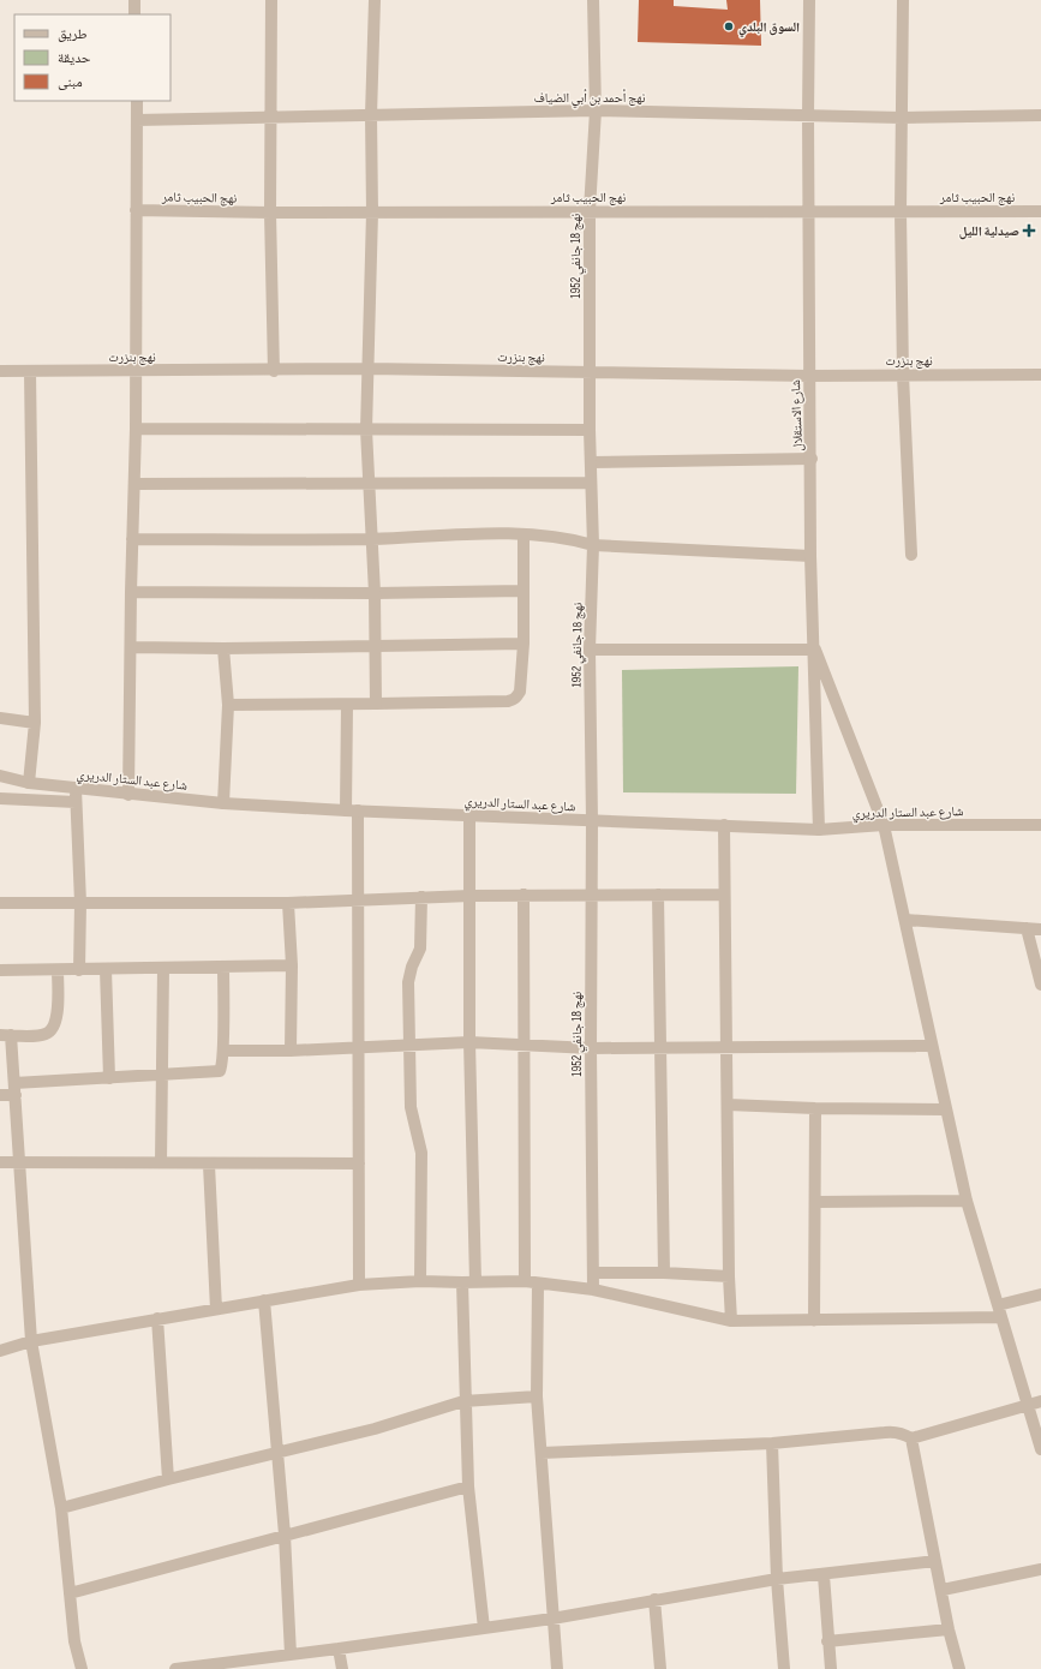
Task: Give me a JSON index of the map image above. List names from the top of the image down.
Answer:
{
  "streets": {
    "street": [
      "نهج أحمد بن أبي الضياف",
      "نهج الحبيب ثامر",
      "نهج 18 جانفي 1952",
      "نهج بنزرت",
      "شارع الاستقلال",
      "شارع عبد الستار الدريري"
    ]
  },
  "crossings": [
    ["نهج أحمد بن أبي الضياف", "نهج 18 جانفي 1952"],
    ["نهج أحمد بن أبي الضياف", "شارع الاستقلال"],
    ["نهج الحبيب ثامر", "نهج 18 جانفي 1952"],
    ["نهج الحبيب ثامر", "شارع الاستقلال"],
    ["نهج 18 جانفي 1952", "نهج بنزرت"],
    ["نهج 18 جانفي 1952", "شارع عبد الستار الدريري"],
    ["نهج بنزرت", "شارع الاستقلال"],
    ["شارع الاستقلال", "شارع عبد الستار الدريري"]
  ],
  "places": {
    "other": ["السوق البلدي"],
    "health": ["صيدلية الليل"]
  },
  "legend": ["طريق", "حديقة", "مبنى"]
}
